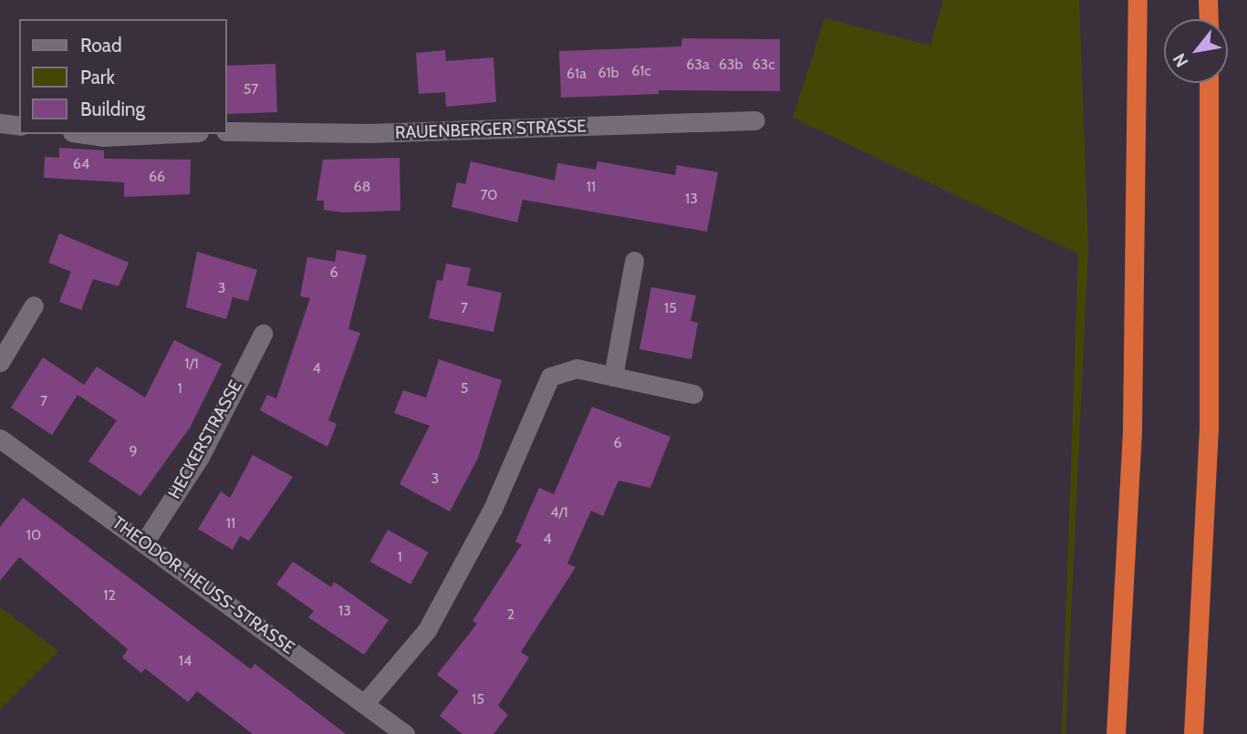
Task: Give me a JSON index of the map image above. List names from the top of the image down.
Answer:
{
  "streets": {
    "street": ["RAUENBERGER STRASSE", "HECKERSTRASSE", "THEODOR-HEUSS-STRASSE"]
  },
  "crossings": [
    ["HECKERSTRASSE", "THEODOR-HEUSS-STRASSE"]
  ],
  "house_numbers": [
    "63a",
    "63b",
    "63c",
    "61c",
    "61b",
    "61a",
    "57",
    "64",
    "66",
    "68",
    "11",
    "70",
    "13",
    "6",
    "3",
    "7",
    "15",
    "1/1",
    "4",
    "1",
    "5",
    "7",
    "6",
    "9",
    "3",
    "4/1",
    "11",
    "10",
    "4",
    "1",
    "12",
    "13",
    "2",
    "14",
    "15"
  ],
  "legend": ["Road", "Park", "Building"],
  "north": "bottom left"
}
